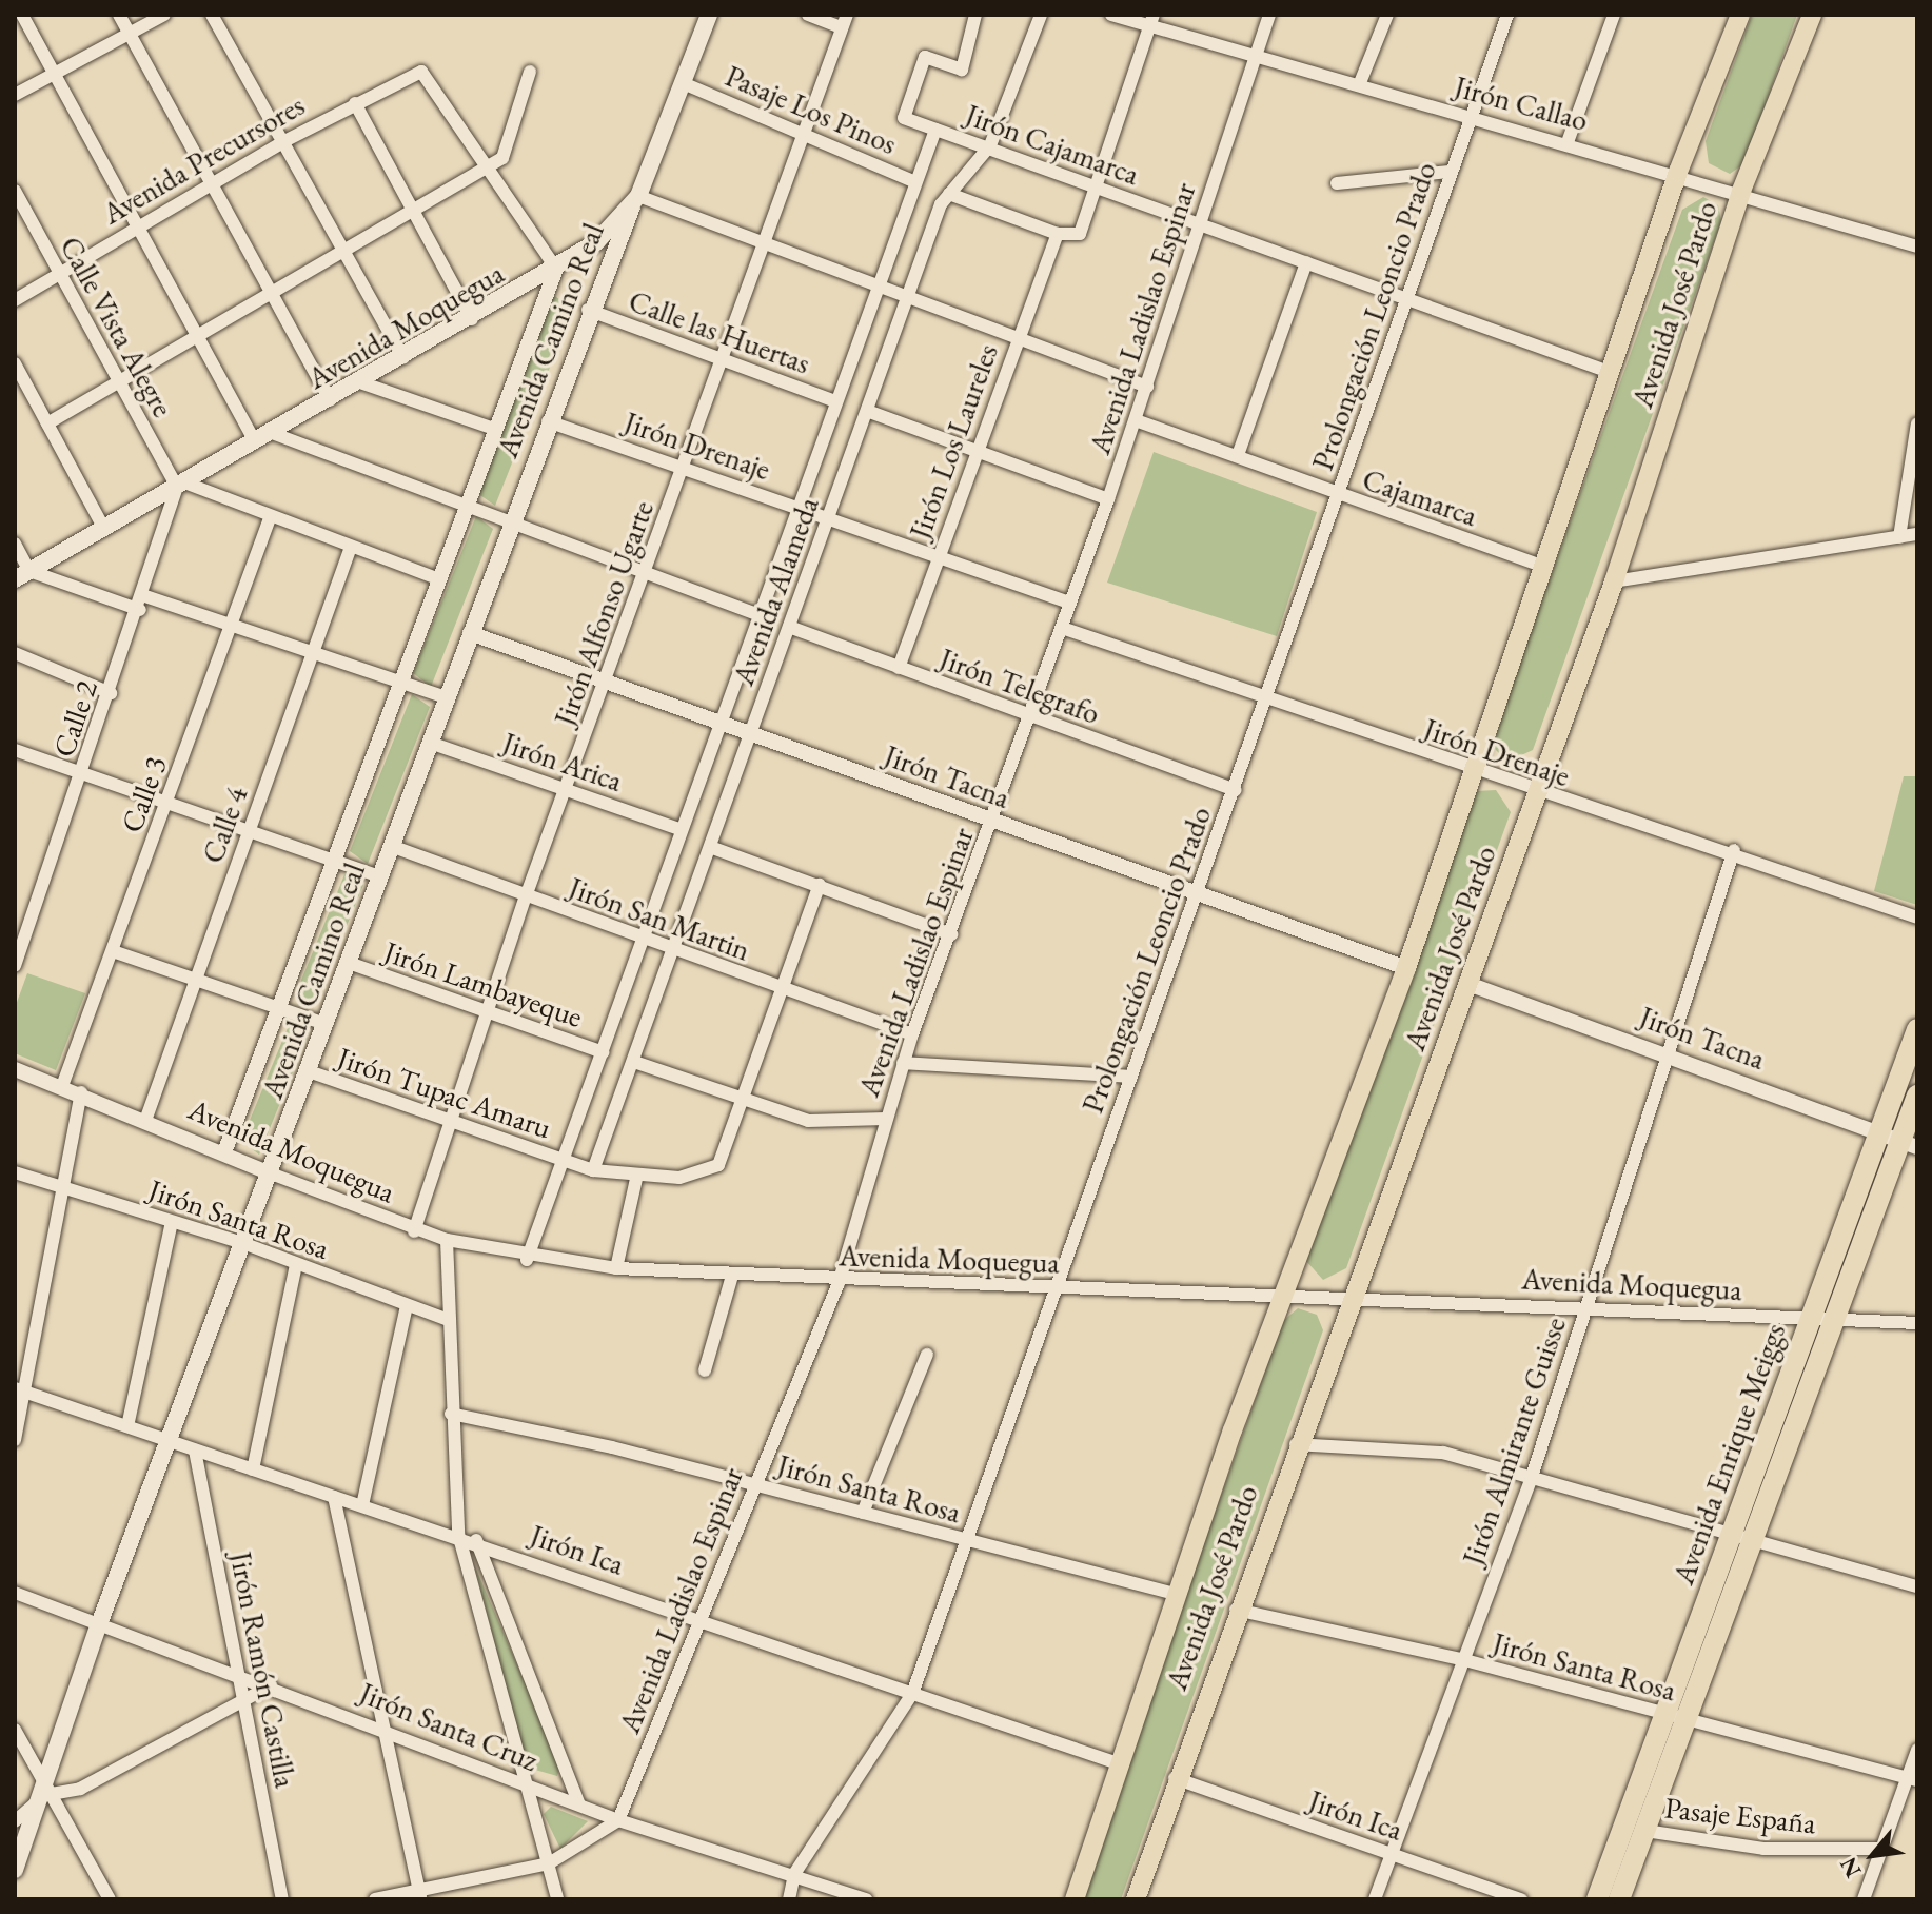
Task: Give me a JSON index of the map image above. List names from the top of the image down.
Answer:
{
  "streets": {
    "highway": ["Avenida Enrique Meiggs"],
    "main road": ["Avenida José Pardo", "Avenida Moquegua", "Avenida Camino Real"],
    "street": [
      "Jirón Callao",
      "Pasaje Los Pinos",
      "Jirón Cajamarca",
      "Avenida Precursores",
      "Prolongación Leoncio Prado",
      "Avenida Ladislao Espinar",
      "Calle Vista Alegre",
      "Calle las Huertas",
      "Jirón Los Laureles",
      "Jirón Drenaje",
      "Cajamarca",
      "Avenida Alameda",
      "Jirón Alfonso Ugarte",
      "Jirón Telegrafo",
      "Calle 2",
      "Jirón Arica",
      "Jirón Tacna",
      "Calle 3",
      "Calle 4",
      "Jirón San Martin",
      "Jirón Lambayeque",
      "Jirón Tupac Amaru",
      "Jirón Santa Rosa",
      "Jirón Almirante Guisse",
      "Jirón Ica",
      "Jirón Ramón Castilla",
      "Jirón Santa Cruz",
      "Pasaje España"
    ]
  },
  "crossings": [
    ["Jirón Callao", "Avenida José Pardo"],
    ["Jirón Callao", "Prolongación Leoncio Prado"],
    ["Jirón Callao", "Avenida Ladislao Espinar"],
    ["Pasaje Los Pinos", "Avenida Moquegua"],
    ["Pasaje Los Pinos", "Avenida Alameda"],
    ["Pasaje Los Pinos", "Jirón Alfonso Ugarte"],
    ["Jirón Cajamarca", "Avenida José Pardo"],
    ["Jirón Cajamarca", "Prolongación Leoncio Prado"],
    ["Jirón Cajamarca", "Avenida Ladislao Espinar"],
    ["Jirón Cajamarca", "Avenida Alameda"],
    ["Avenida Precursores", "Calle Vista Alegre"],
    ["Avenida José Pardo", "Avenida Moquegua"],
    ["Avenida José Pardo", "Jirón Drenaje"],
    ["Avenida José Pardo", "Cajamarca"],
    ["Avenida José Pardo", "Jirón Tacna"],
    ["Avenida José Pardo", "Jirón Santa Rosa"],
    ["Avenida José Pardo", "Jirón Ica"],
    ["Prolongación Leoncio Prado", "Avenida Moquegua"],
    ["Prolongación Leoncio Prado", "Jirón Drenaje"],
    ["Prolongación Leoncio Prado", "Cajamarca"],
    ["Prolongación Leoncio Prado", "Jirón Telegrafo"],
    ["Prolongación Leoncio Prado", "Jirón Tacna"],
    ["Prolongación Leoncio Prado", "Jirón Santa Rosa"],
    ["Prolongación Leoncio Prado", "Jirón Ica"],
    ["Prolongación Leoncio Prado", "Jirón Santa Cruz"],
    ["Avenida Ladislao Espinar", "Avenida Moquegua"],
    ["Avenida Ladislao Espinar", "Jirón Drenaje"],
    ["Avenida Ladislao Espinar", "Cajamarca"],
    ["Avenida Ladislao Espinar", "Jirón Telegrafo"],
    ["Avenida Ladislao Espinar", "Jirón Tacna"],
    ["Avenida Ladislao Espinar", "Jirón San Martin"],
    ["Avenida Ladislao Espinar", "Jirón Santa Rosa"],
    ["Avenida Ladislao Espinar", "Jirón Ica"],
    ["Avenida Ladislao Espinar", "Jirón Santa Cruz"],
    ["Avenida Moquegua", "Calle Vista Alegre"],
    ["Avenida Moquegua", "Avenida Camino Real"],
    ["Avenida Moquegua", "Avenida Alameda"],
    ["Avenida Moquegua", "Jirón Alfonso Ugarte"],
    ["Avenida Moquegua", "Calle 2"],
    ["Avenida Moquegua", "Calle 3"],
    ["Avenida Moquegua", "Calle 4"],
    ["Avenida Moquegua", "Jirón Almirante Guisse"],
    ["Avenida Moquegua", "Avenida Enrique Meiggs"],
    ["Calle Vista Alegre", "Calle 2"],
    ["Calle las Huertas", "Avenida Camino Real"],
    ["Calle las Huertas", "Avenida Alameda"],
    ["Calle las Huertas", "Jirón Alfonso Ugarte"],
    ["Avenida Camino Real", "Jirón Drenaje"],
    ["Avenida Camino Real", "Jirón Arica"],
    ["Avenida Camino Real", "Jirón Tacna"],
    ["Avenida Camino Real", "Jirón San Martin"],
    ["Avenida Camino Real", "Jirón Lambayeque"],
    ["Avenida Camino Real", "Jirón Tupac Amaru"],
    ["Avenida Camino Real", "Jirón Santa Rosa"],
    ["Avenida Camino Real", "Jirón Ica"],
    ["Avenida Camino Real", "Jirón Santa Cruz"],
    ["Jirón Los Laureles", "Jirón Drenaje"],
    ["Jirón Los Laureles", "Jirón Telegrafo"],
    ["Jirón Drenaje", "Avenida Alameda"],
    ["Jirón Drenaje", "Jirón Alfonso Ugarte"],
    ["Jirón Drenaje", "Jirón Almirante Guisse"],
    ["Avenida Alameda", "Jirón Telegrafo"],
    ["Avenida Alameda", "Jirón Arica"],
    ["Avenida Alameda", "Jirón Tacna"],
    ["Avenida Alameda", "Jirón San Martin"],
    ["Avenida Alameda", "Jirón Lambayeque"],
    ["Avenida Alameda", "Jirón Tupac Amaru"],
    ["Jirón Alfonso Ugarte", "Jirón Arica"],
    ["Jirón Alfonso Ugarte", "Jirón Tacna"],
    ["Jirón Alfonso Ugarte", "Jirón San Martin"],
    ["Jirón Alfonso Ugarte", "Jirón Lambayeque"],
    ["Jirón Alfonso Ugarte", "Jirón Tupac Amaru"],
    ["Jirón Tacna", "Jirón Almirante Guisse"],
    ["Jirón Tacna", "Avenida Enrique Meiggs"],
    ["Jirón Santa Rosa", "Jirón Almirante Guisse"],
    ["Jirón Santa Rosa", "Avenida Enrique Meiggs"],
    ["Jirón Almirante Guisse", "Jirón Ica"],
    ["Avenida Enrique Meiggs", "Pasaje España"],
    ["Jirón Ica", "Jirón Ramón Castilla"],
    ["Jirón Ramón Castilla", "Jirón Santa Cruz"]
  ],
  "north": "bottom left"
}
